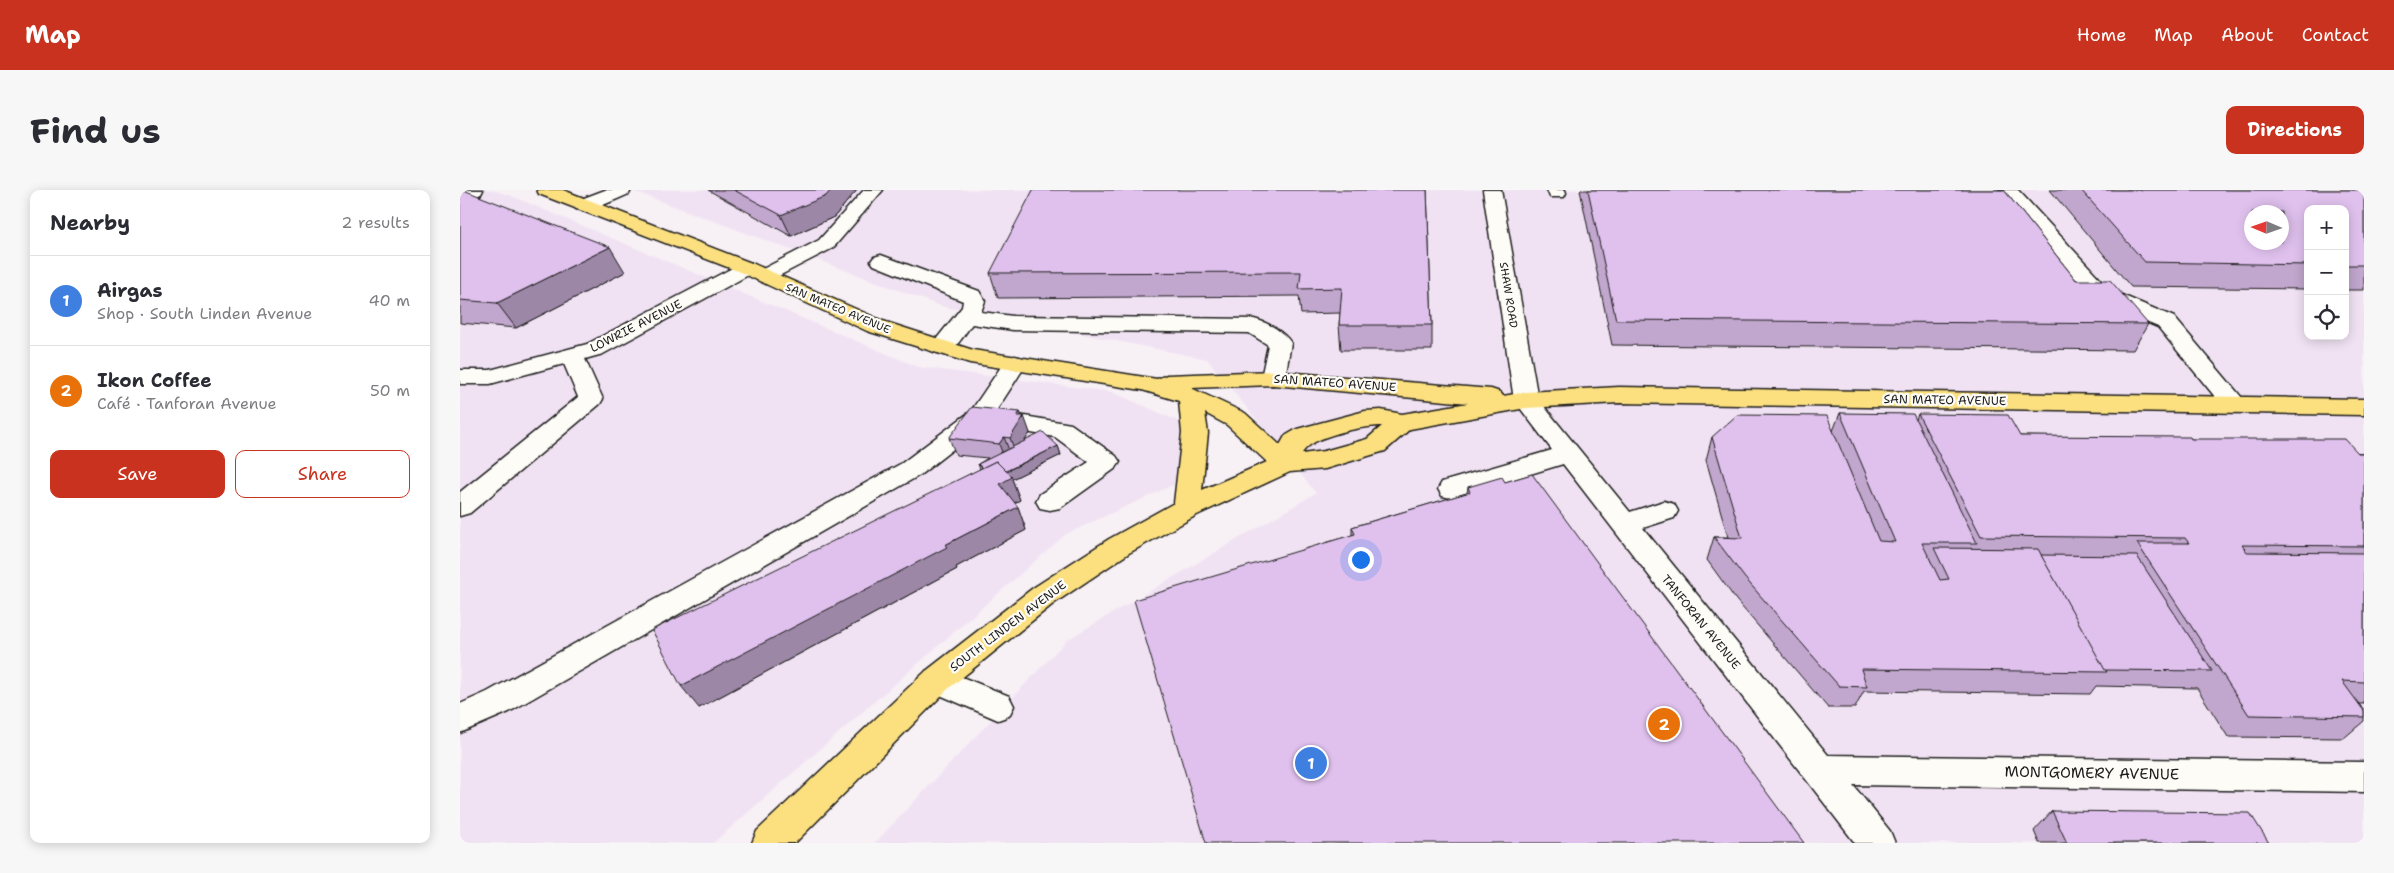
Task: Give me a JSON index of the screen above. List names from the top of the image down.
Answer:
{
  "streets": {
    "main road": ["SAN MATEO AVENUE", "SOUTH LINDEN AVENUE"],
    "street": [
      "SHAW ROAD",
      "LOWRIE AVENUE",
      "TANFORAN AVENUE",
      "MONTGOMERY AVENUE"
    ]
  },
  "crossings": [
    ["SHAW ROAD", "SAN MATEO AVENUE"],
    ["SHAW ROAD", "TANFORAN AVENUE"],
    ["SAN MATEO AVENUE", "LOWRIE AVENUE"],
    ["SAN MATEO AVENUE", "TANFORAN AVENUE"],
    ["SAN MATEO AVENUE", "SOUTH LINDEN AVENUE"],
    ["TANFORAN AVENUE", "MONTGOMERY AVENUE"]
  ],
  "north": "left",
  "page": {
    "header": "Map",
    "nav": [
      "Home",
      "Map",
      "About",
      "Contact"
    ],
    "buttons": [
      "Directions",
      ["Save", "Share"]
    ],
    "title": "Find us",
    "heading": ["Nearby", "2 results"],
    "map_buttons": ["+", "−"],
    "list": [
      {
        "mark": "1",
        "name": "Airgas",
        "note": "Shop · South Linden Avenue",
        "value": "40 m"
      },
      {
        "mark": "2",
        "name": "Ikon Coffee",
        "note": "Café · Tanforan Avenue",
        "value": "50 m"
      }
    ],
    "pins": ["2", "1"]
  }
}
